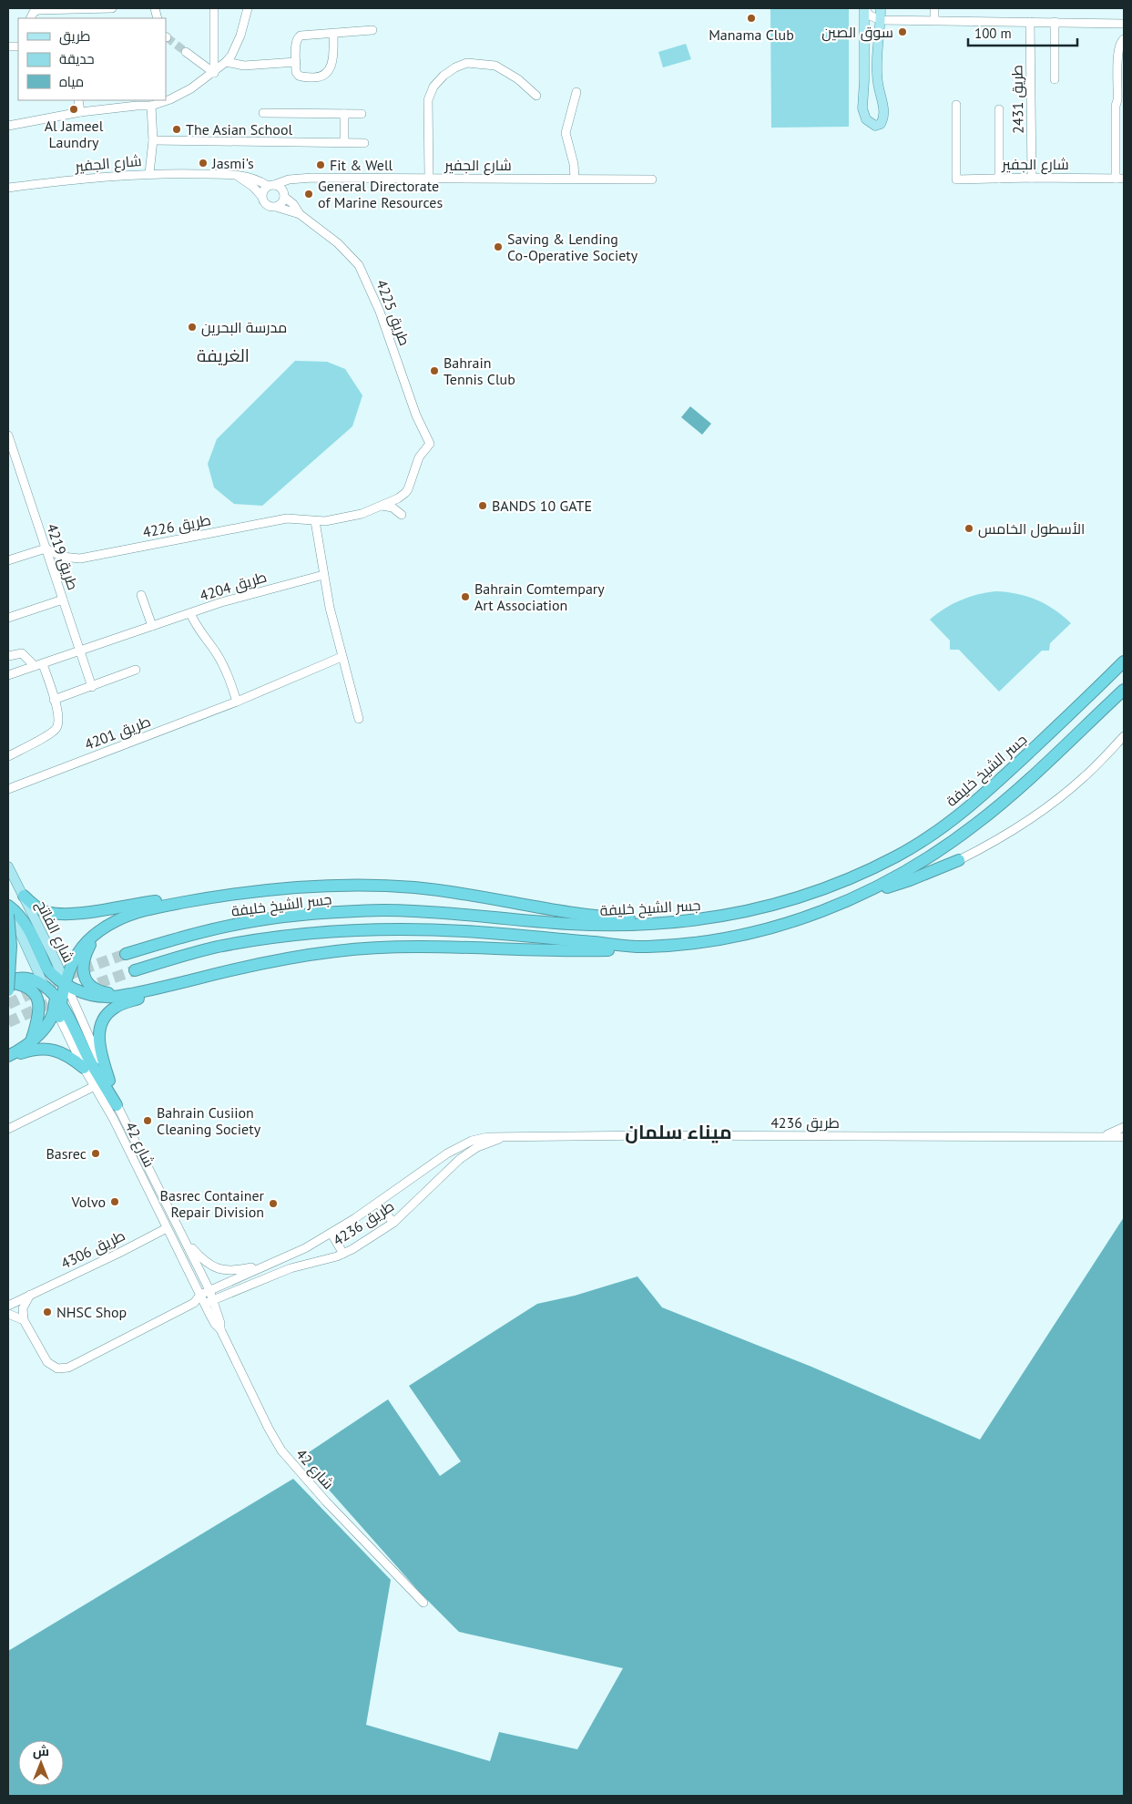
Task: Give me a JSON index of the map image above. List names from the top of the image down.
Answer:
{
  "streets": {
    "highway": ["جسر الشيخ خليفة"],
    "main road": ["شارع الفاتح"],
    "street": [
      "طريق 2431",
      "شارع الجفير",
      "طريق 4225",
      "طريق 4226",
      "طريق 4219",
      "طريق 4204",
      "طريق 4201",
      "طريق 4236",
      "شارع 42",
      "طريق 4306"
    ]
  },
  "crossings": [
    ["طريق 2431", "شارع الجفير"],
    ["شارع الجفير", "طريق 4225"],
    ["طريق 4225", "طريق 4226"],
    ["طريق 4226", "طريق 4219"],
    ["طريق 4219", "طريق 4204"],
    ["شارع الفاتح", "شارع 42"],
    ["طريق 4236", "شارع 42"],
    ["شارع 42", "طريق 4306"]
  ],
  "districts": ["الغريفة", "ميناء سلمان"],
  "places": [
    "Manama Club",
    "سوق الصين",
    "Al Jameel Laundry",
    "The Asian School",
    "Jasmi's",
    "Fit & Well",
    "General Directorate of Marine Resources",
    "Saving & Lending Co-Operative Society",
    "مدرسة البحرين",
    "Bahrain Tennis Club",
    "BANDS 10 GATE",
    "الأسطول الخامس",
    "Bahrain Comtempary Art Association",
    "Bahrain Cusiion Cleaning Society",
    "Basrec",
    "Volvo",
    "Basrec Container Repair Division",
    "NHSC Shop"
  ],
  "legend": ["طريق", "حديقة", "مياه"],
  "scale_bar": "100 m",
  "north": "top"
}
